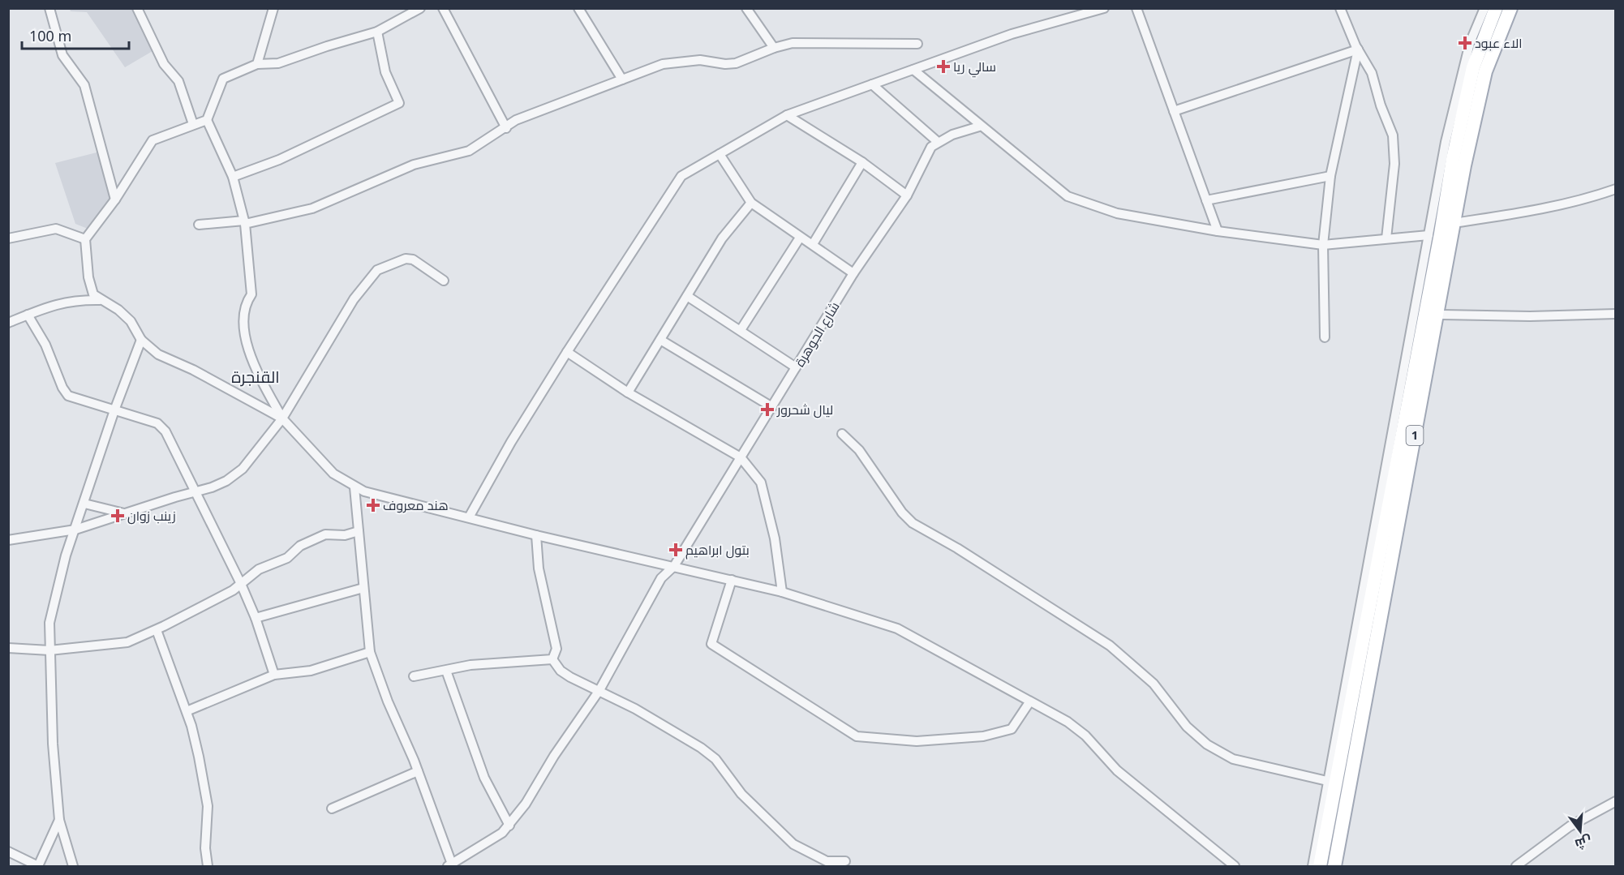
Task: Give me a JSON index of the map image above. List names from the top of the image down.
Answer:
{
  "streets": {
    "main road": ["1"],
    "street": ["شارع الجوهرة"]
  },
  "districts": ["القنجرة"],
  "places": {
    "health": [
      "الاء عبود",
      "سالي ريا",
      "ليال شحرور",
      "هند معروف",
      "زينب زوان",
      "بتول ابراهيم"
    ]
  },
  "scale_bar": "100 m",
  "north": "bottom"
}
